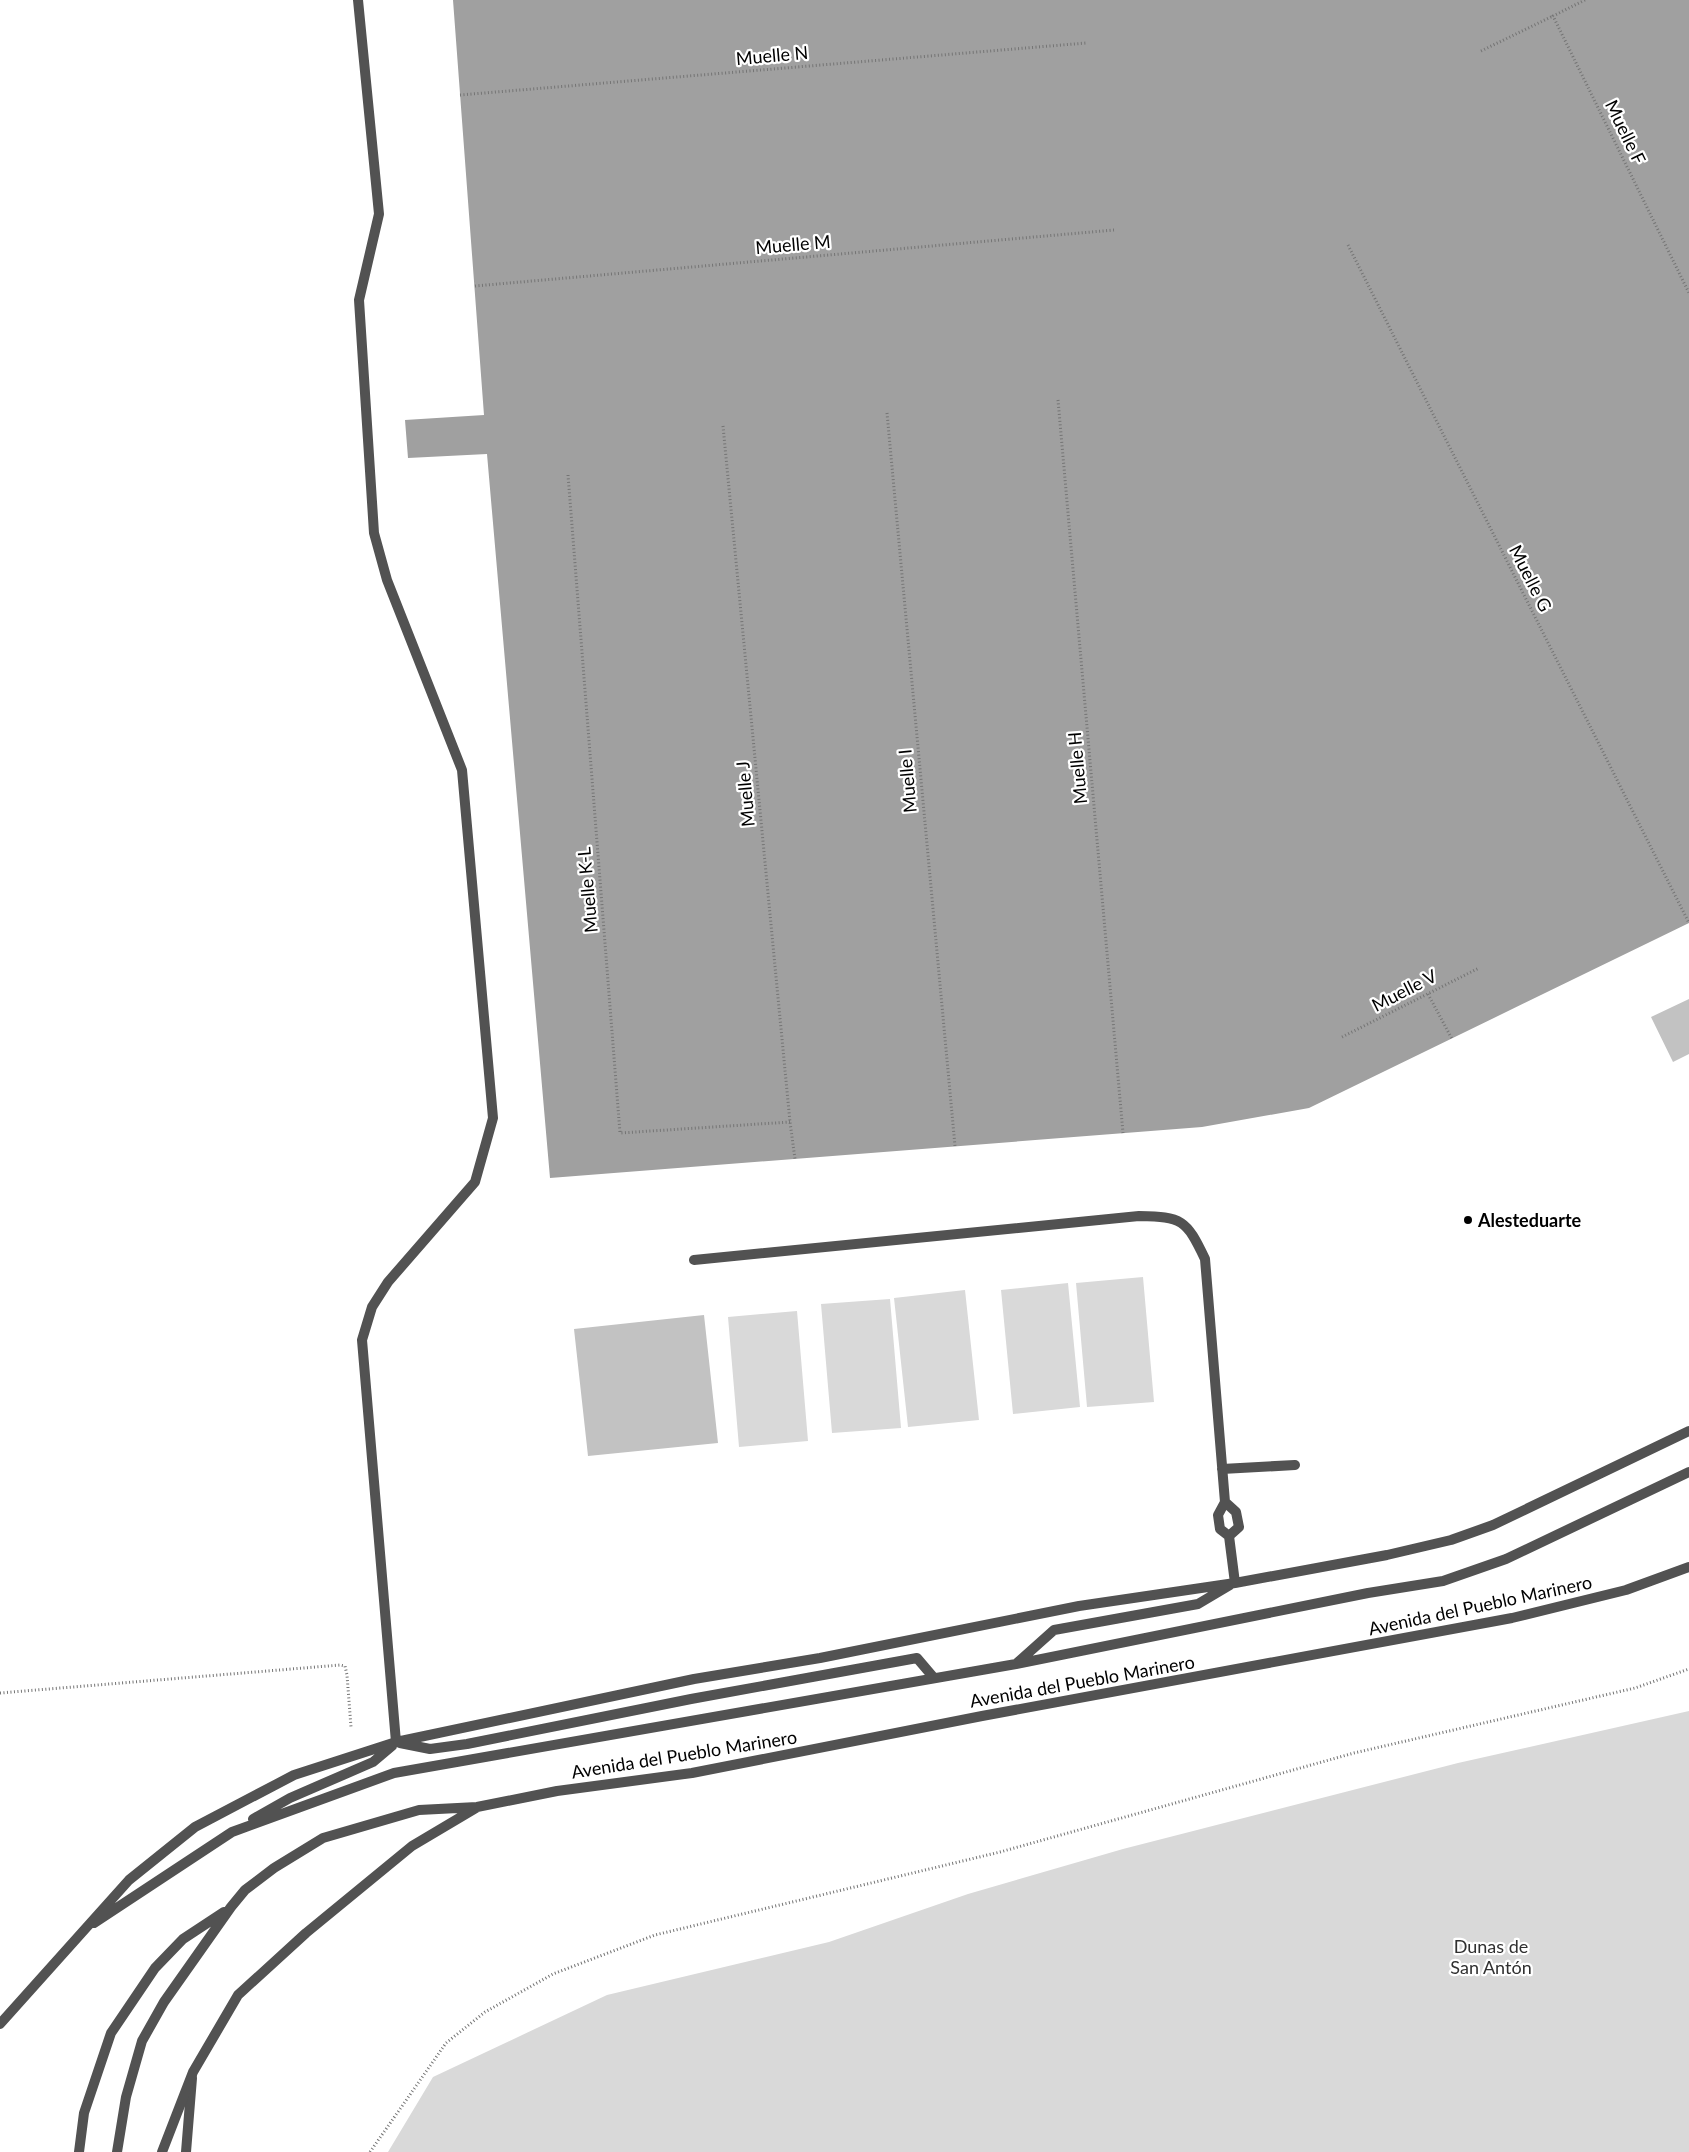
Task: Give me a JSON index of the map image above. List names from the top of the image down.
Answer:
{
  "streets": {
    "street": ["Avenida del Pueblo Marinero"],
    "path": [
      "Muelle N",
      "Muelle F",
      "Muelle M",
      "Muelle G",
      "Muelle H",
      "Muelle I",
      "Muelle J",
      "Muelle K-L",
      "Muelle V"
    ]
  },
  "crossings": [
    ["Muelle J", "Muelle K-L"]
  ],
  "parks": ["Dunas de San Antón"],
  "places": ["Alesteduarte"]
}
